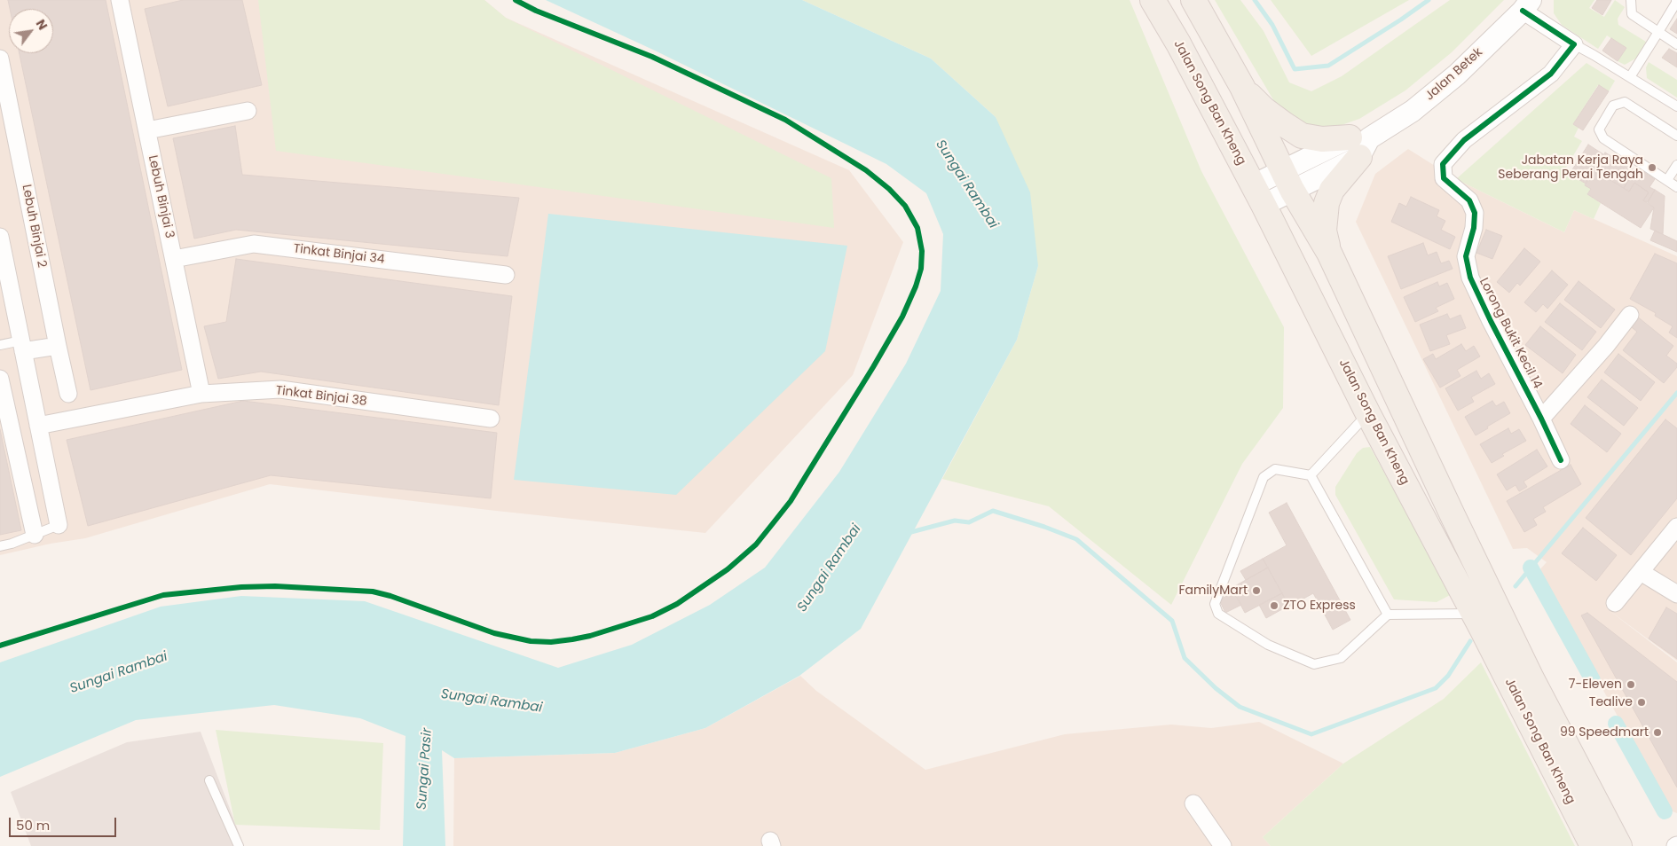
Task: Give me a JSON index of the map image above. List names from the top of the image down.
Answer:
{
  "streets": {
    "main road": ["Jalan Song Ban Kheng"],
    "street": [
      "Jalan Betek",
      "Lebuh Binjai 3",
      "Lebuh Binjai 2",
      "Tinkat Binjai 34",
      "Lorong Bukit Kecil 14",
      "Tinkat Binjai 38"
    ]
  },
  "crossings": [
    ["Jalan Betek", "Jalan Song Ban Kheng"],
    ["Lebuh Binjai 3", "Tinkat Binjai 34"],
    ["Lebuh Binjai 3", "Tinkat Binjai 38"]
  ],
  "water": ["Sungai Rambai", "Sungai Pasir"],
  "places": [
    "Jabatan Kerja Raya Seberang Perai Tengah",
    "FamilyMart",
    "ZTO Express",
    "7-Eleven",
    "Tealive",
    "99 Speedmart"
  ],
  "scale_bar": "50 m",
  "north": "top right"
}
